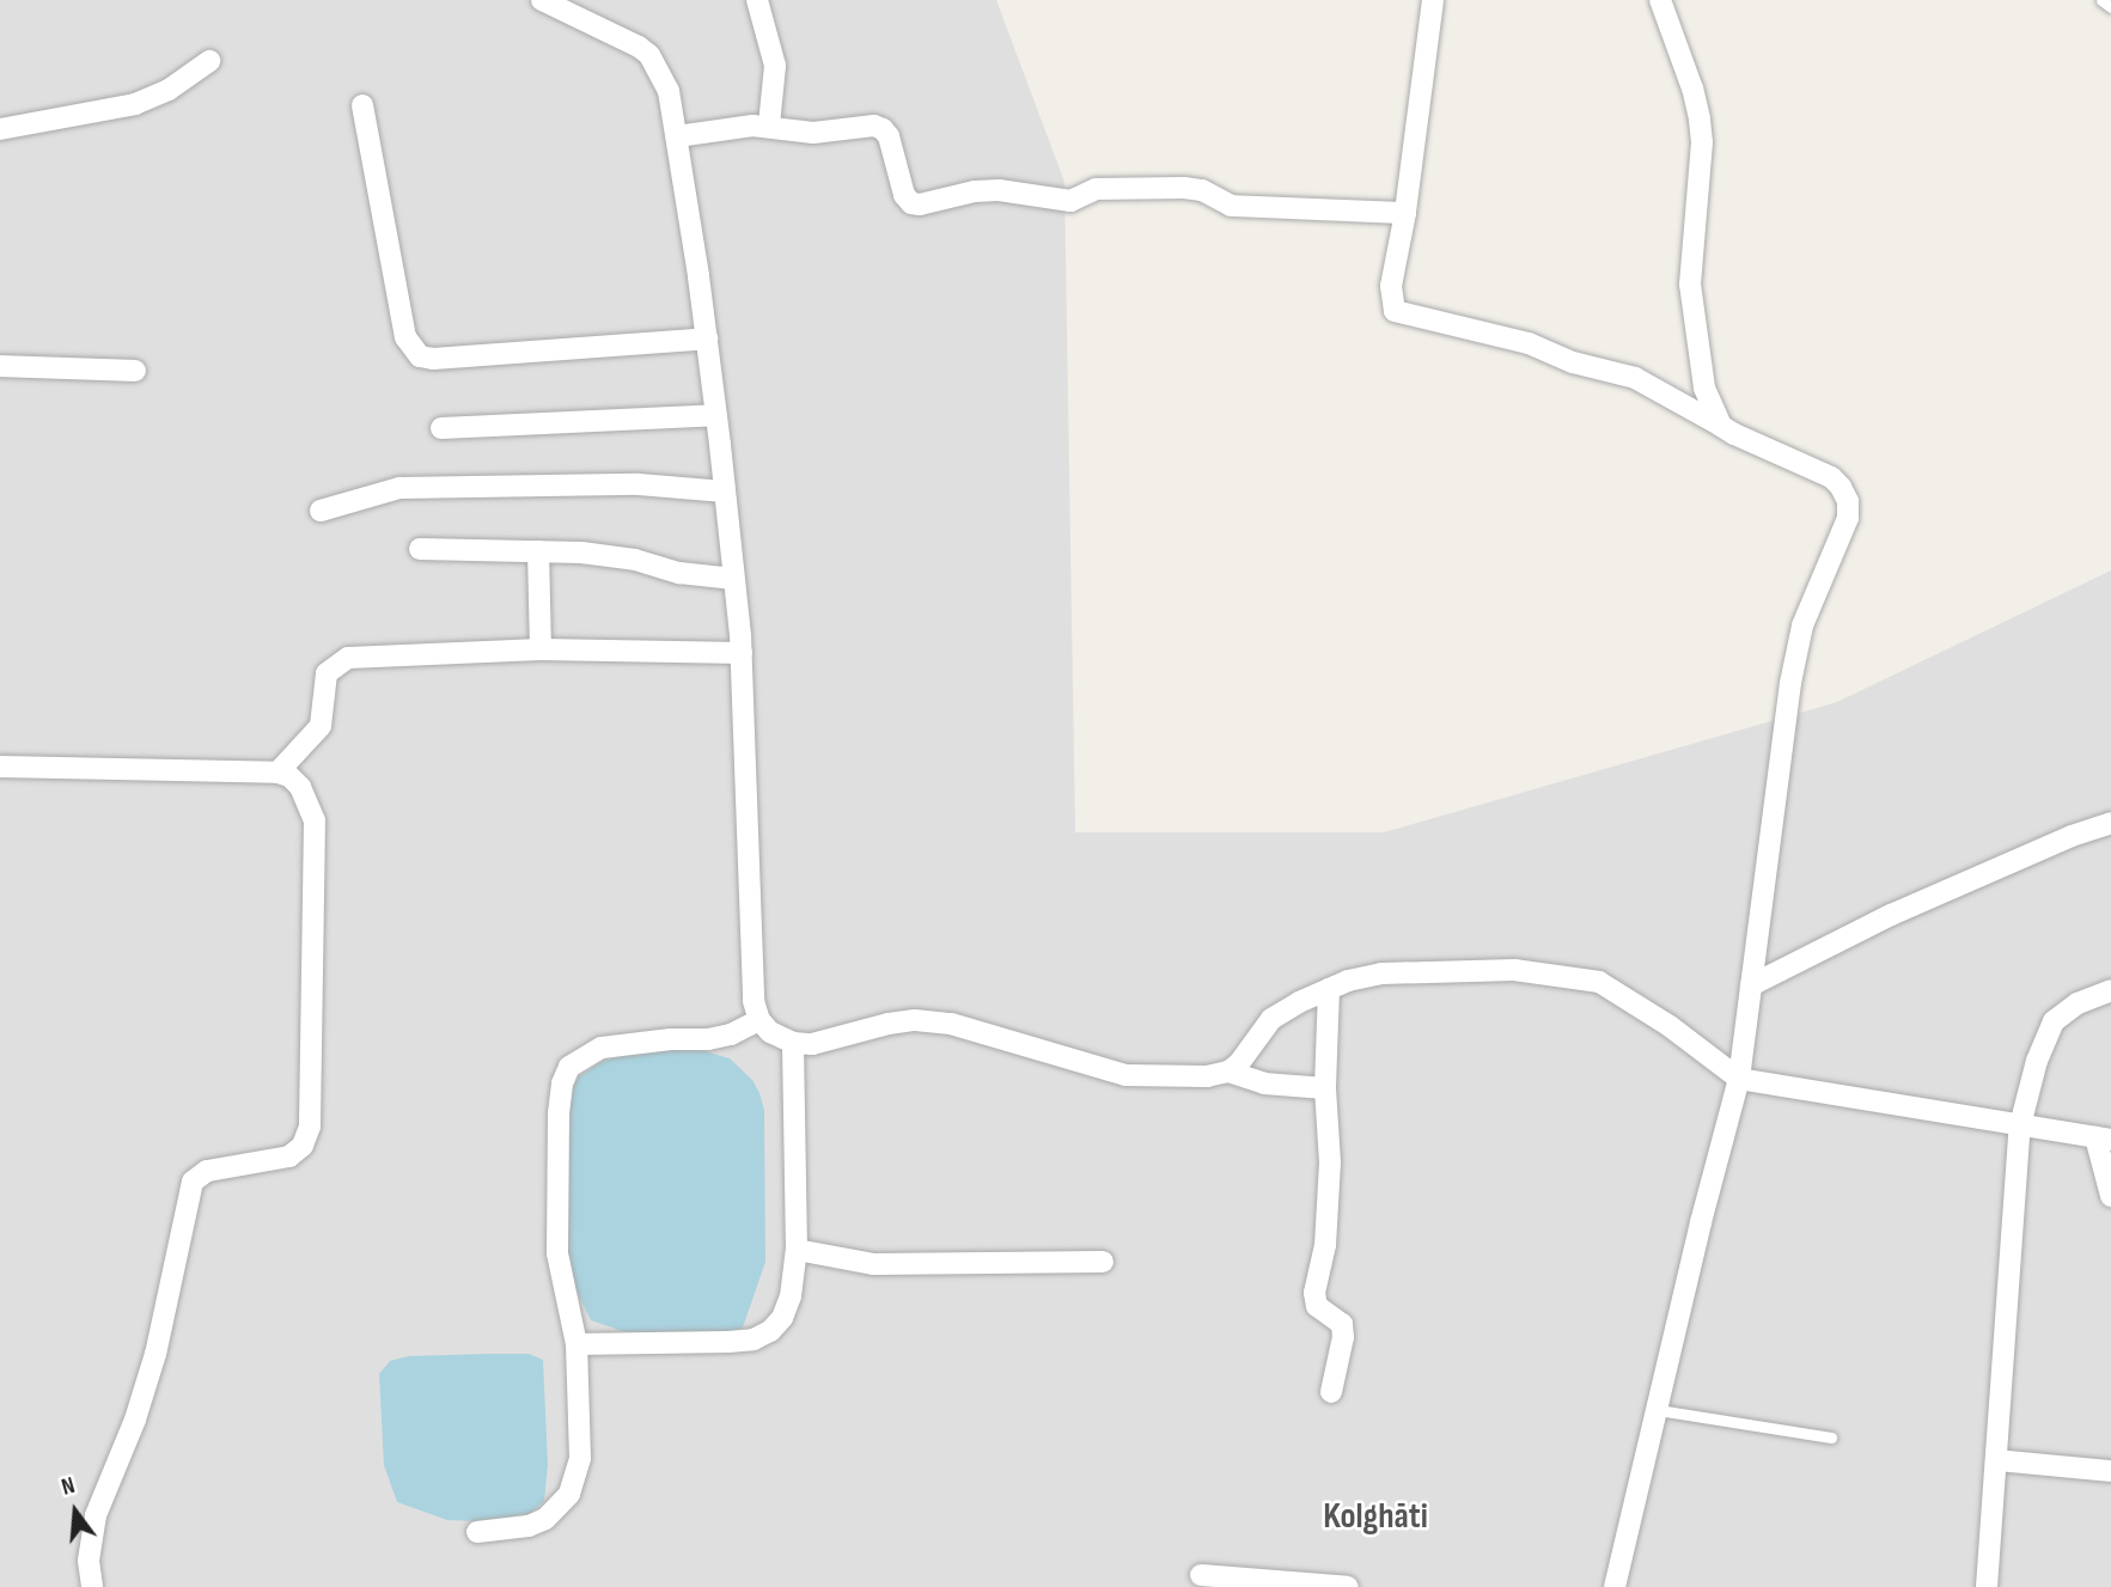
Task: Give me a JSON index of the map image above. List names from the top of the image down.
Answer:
{
  "districts": ["Kolghāti"],
  "north": "top"
}
